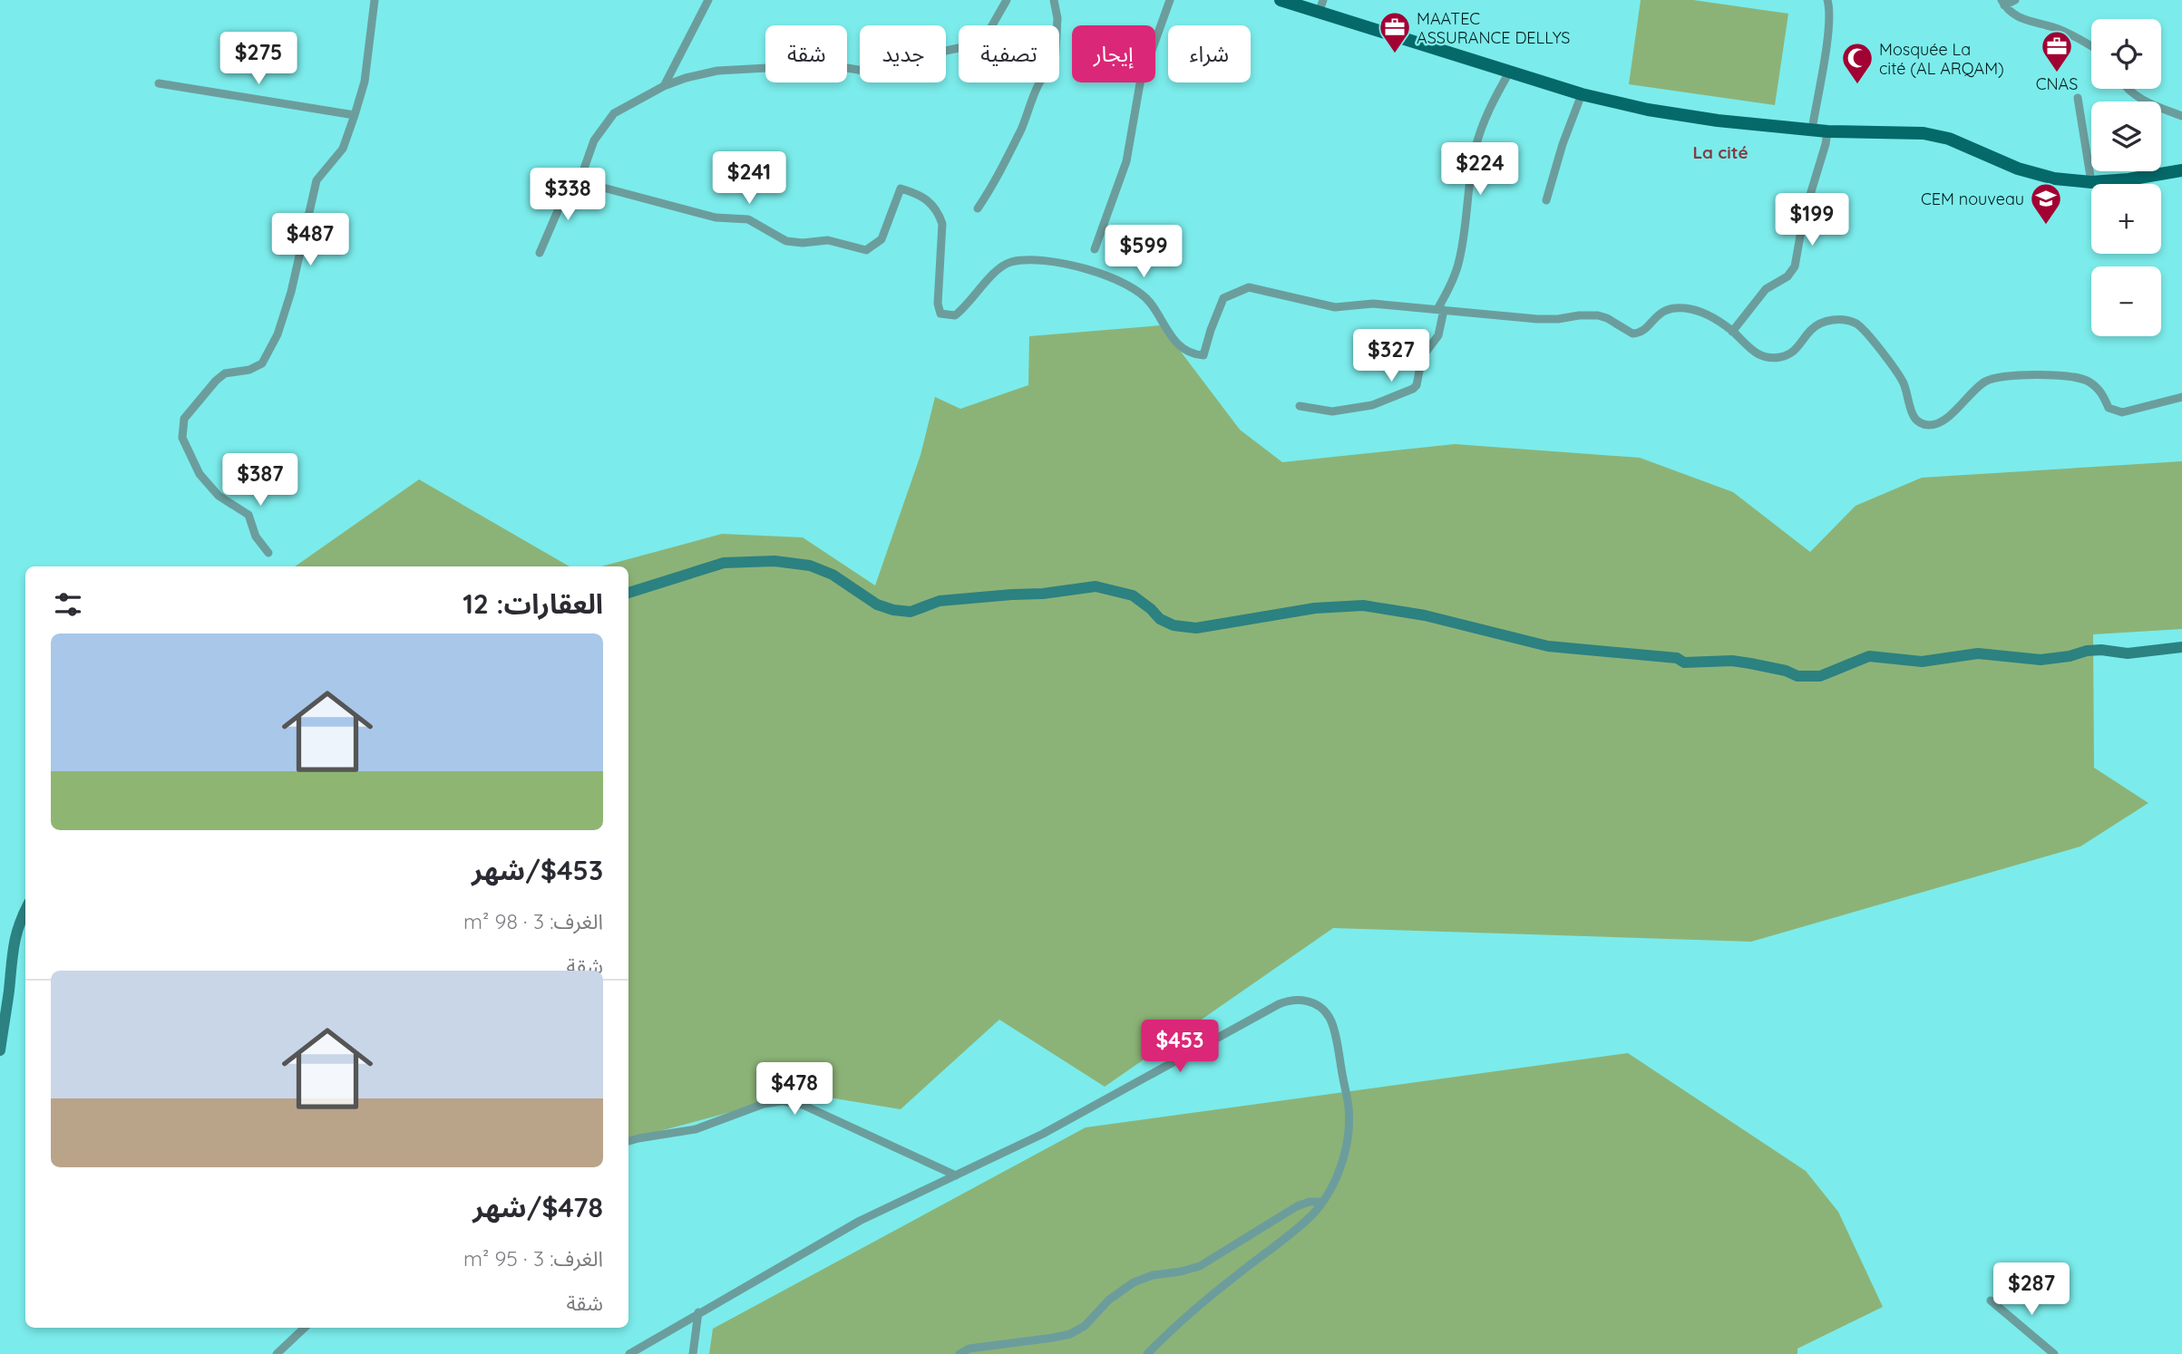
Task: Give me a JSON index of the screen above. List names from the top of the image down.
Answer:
{
  "districts": ["La cité"],
  "places": {
    "office": ["MAATEC ASSURANCE DELLYS", "CNAS"],
    "mosque": ["Mosquée La cité (AL ARQAM)"],
    "school or university": ["CEM nouveau"]
  },
  "page": {
    "map_buttons": ["+", "−"],
    "chip": [
      "شراء",
      "إيجار",
      "تصفية",
      "جديد",
      "شقة"
    ],
    "price": [
      "$275",
      "$224",
      "$241",
      "$338",
      "$199",
      "$487",
      "$599",
      "$327",
      "$387",
      "$453",
      "$478",
      "$287"
    ],
    "heading": "العقارات: 12",
    "list": [
      {
        "name": "$453/شهر",
        "note": "الغرف: 3 · 98 m² · شقة"
      },
      {
        "name": "$478/شهر",
        "note": "الغرف: 3 · 95 m² · شقة"
      }
    ]
  }
}
